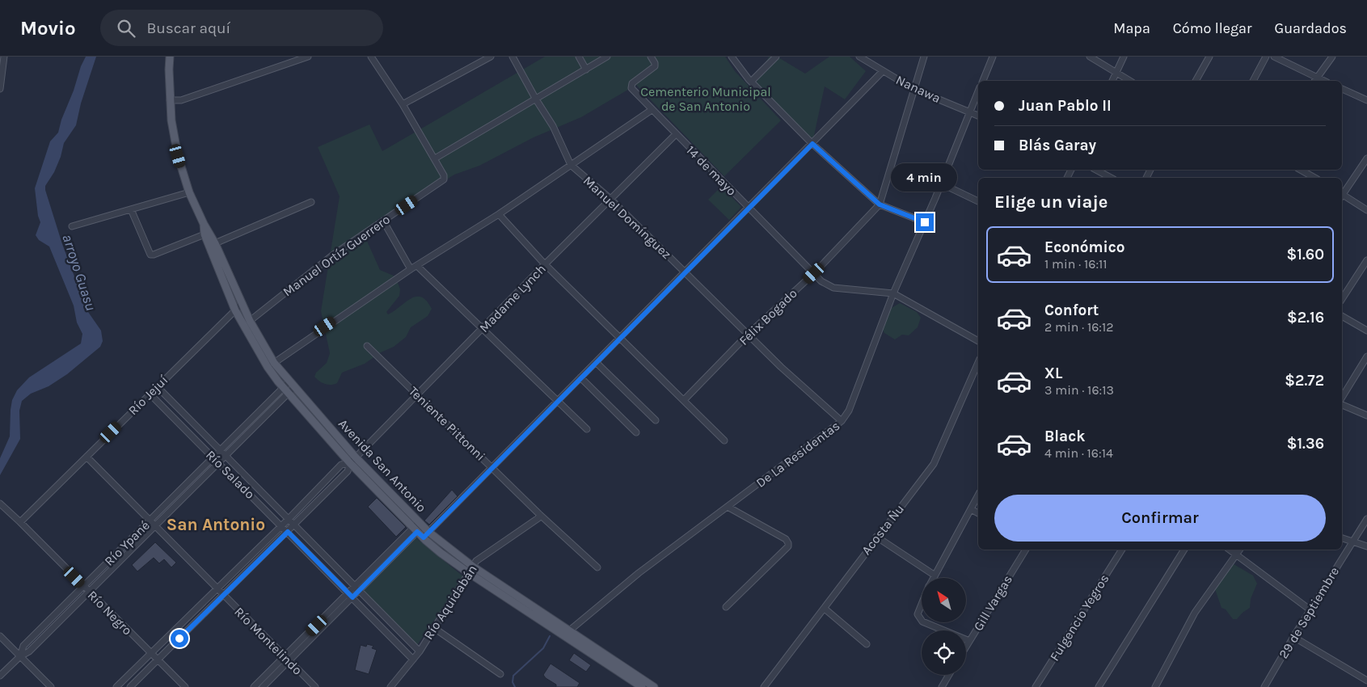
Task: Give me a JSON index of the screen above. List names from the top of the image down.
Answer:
{
  "streets": {
    "main road": ["Avenida San Antonio"],
    "street": [
      "Nanawa",
      "14 de mayo",
      "Manuel Domínguez",
      "Manuel Ortíz Guerrero",
      "Madame Lynch",
      "Félix Bogado",
      "Río Jejuí",
      "Teniente Pittonni",
      "De La Residentas",
      "Río Salado",
      "Acosta Ñu",
      "Río Ypané",
      "Río Aquidabán",
      "Gill Vargas",
      "Río Negro",
      "29 de Septiembre",
      "Fulgencio Yegros",
      "Río Montelindo"
    ]
  },
  "crossings": [
    ["Nanawa", "Félix Bogado"],
    ["Nanawa", "De La Residentas"],
    ["14 de mayo", "Madame Lynch"],
    ["14 de mayo", "Félix Bogado"],
    ["14 de mayo", "De La Residentas"],
    ["Manuel Domínguez", "Madame Lynch"],
    ["Manuel Domínguez", "Félix Bogado"],
    ["Manuel Domínguez", "De La Residentas"],
    ["Manuel Ortíz Guerrero", "Avenida San Antonio"],
    ["Madame Lynch", "Teniente Pittonni"],
    ["Madame Lynch", "Avenida San Antonio"],
    ["Río Jejuí", "Avenida San Antonio"],
    ["Río Jejuí", "Río Salado"],
    ["Río Jejuí", "Río Negro"],
    ["Río Jejuí", "Río Montelindo"],
    ["Teniente Pittonni", "Río Aquidabán"],
    ["De La Residentas", "Avenida San Antonio"],
    ["Avenida San Antonio", "Río Ypané"],
    ["Avenida San Antonio", "Río Aquidabán"],
    ["Río Salado", "Río Ypané"],
    ["Río Salado", "Río Aquidabán"],
    ["Río Ypané", "Río Negro"],
    ["Río Ypané", "Río Montelindo"]
  ],
  "districts": ["San Antonio"],
  "water": ["arroyo Guasu"],
  "parks": ["Cementerio Municipal de San Antonio"],
  "north": "top left",
  "page": {
    "header": "Movio",
    "search": "Buscar aquí",
    "nav": ["Mapa", "Cómo llegar", "Guardados"],
    "banner": ["Juan Pablo II", "Blás Garay"],
    "bubble": "4 min",
    "heading": "Elige un viaje",
    "list": [
      {
        "name": "Económico",
        "note": "1 min · 16:11",
        "value": "$1.60"
      },
      {
        "name": "Confort",
        "note": "2 min · 16:12",
        "value": "$2.16"
      },
      {
        "name": "XL",
        "note": "3 min · 16:13",
        "value": "$2.72"
      },
      {
        "name": "Black",
        "note": "4 min · 16:14",
        "value": "$1.36"
      }
    ],
    "buttons": "Confirmar"
  }
}
